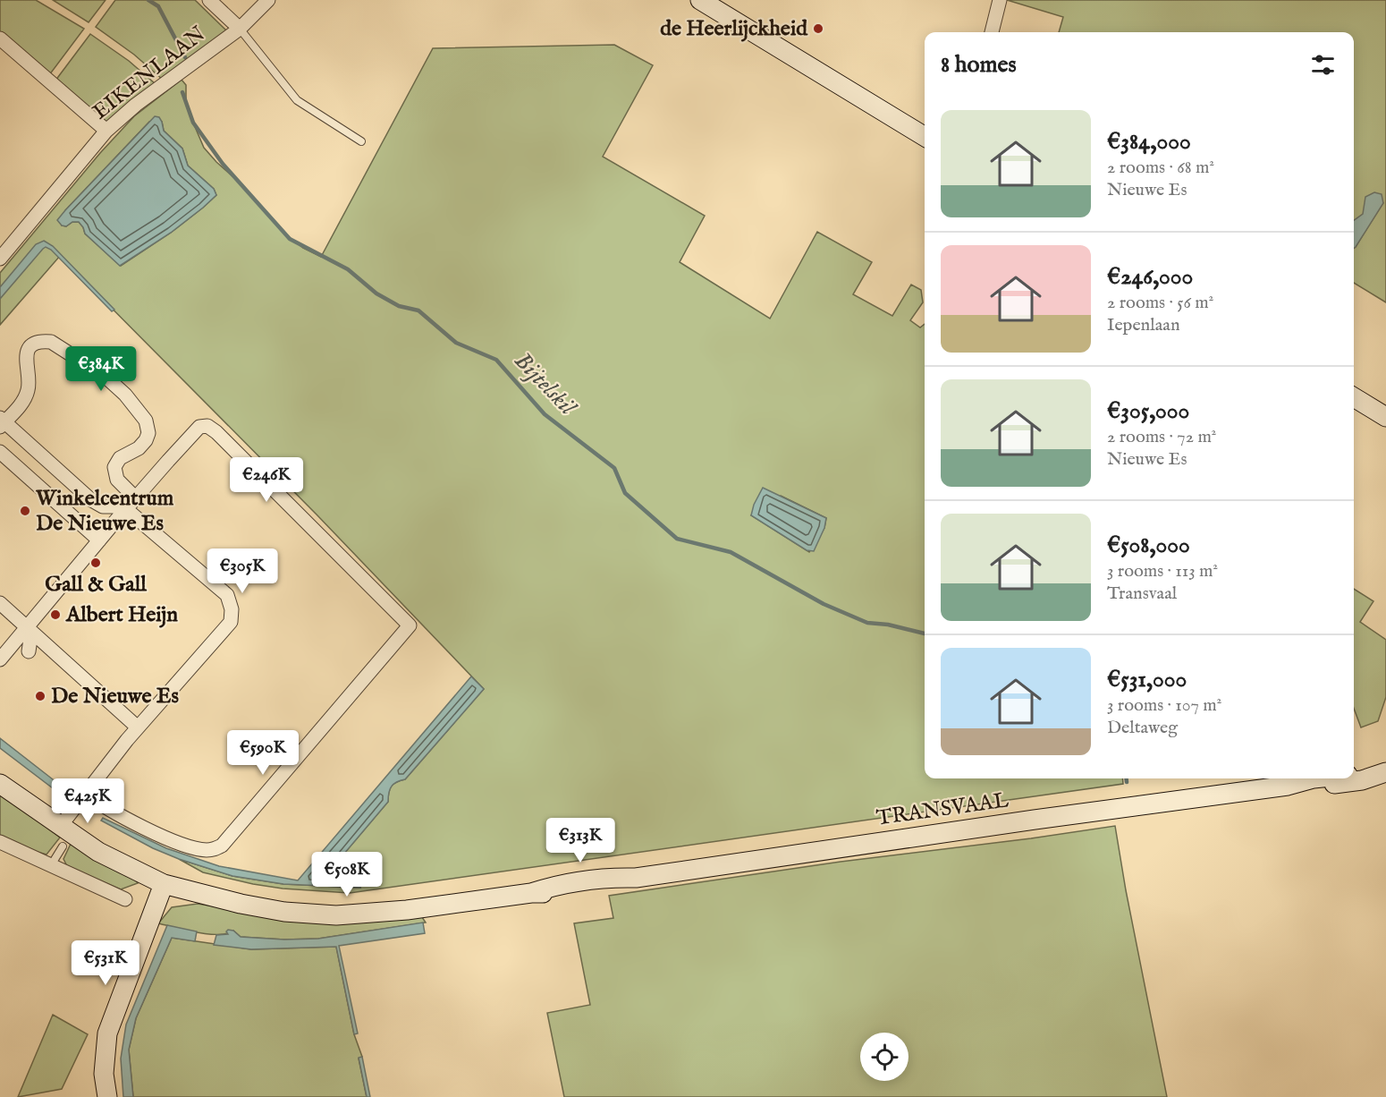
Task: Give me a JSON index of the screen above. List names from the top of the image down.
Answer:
{
  "streets": {
    "street": ["EIKENLAAN", "TRANSVAAL"]
  },
  "water": ["Bijtelskil"],
  "places": [
    "de Heerlijckheid",
    "Winkelcentrum De Nieuwe Es",
    "Gall & Gall",
    "Albert Heijn",
    "De Nieuwe Es"
  ],
  "page": {
    "heading": "8 homes",
    "list": [
      {
        "name": "€384,000",
        "note": "2 rooms · 68 m² · Nieuwe Es"
      },
      {
        "name": "€246,000",
        "note": "2 rooms · 56 m² · Iepenlaan"
      },
      {
        "name": "€305,000",
        "note": "2 rooms · 72 m² · Nieuwe Es"
      },
      {
        "name": "€508,000",
        "note": "3 rooms · 113 m² · Transvaal"
      },
      {
        "name": "€531,000",
        "note": "3 rooms · 107 m² · Deltaweg"
      }
    ],
    "price": [
      "€384K",
      "€246K",
      "€305K",
      "€590K",
      "€425K",
      "€313K",
      "€508K",
      "€531K"
    ]
  }
}
